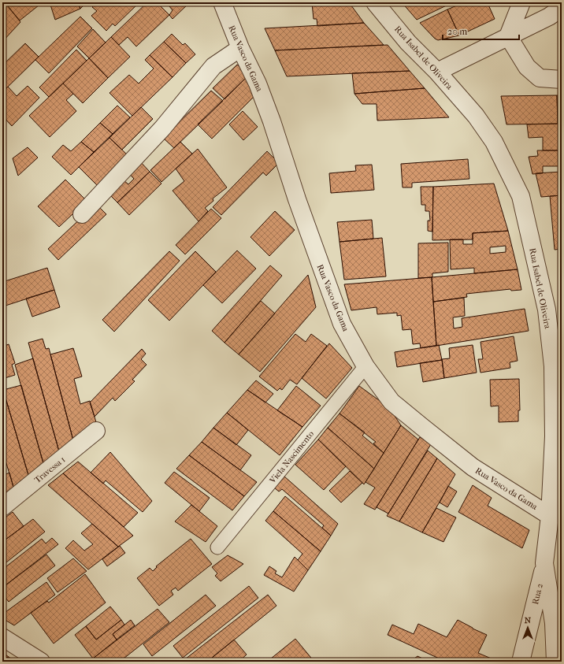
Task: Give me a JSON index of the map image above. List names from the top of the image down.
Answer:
{
  "streets": {
    "street": [
      "Rua Isabel de Oliveira",
      "Rua Vasco da Gama",
      "Travessa 1",
      "Rua 2"
    ],
    "lane": ["Viela Nascimento"]
  },
  "crossings": [
    ["Rua Isabel de Oliveira", "Rua Vasco da Gama"],
    ["Rua Isabel de Oliveira", "Rua 2"],
    ["Rua Vasco da Gama", "Viela Nascimento"]
  ],
  "scale_bar": "20 m",
  "north": "top"
}
